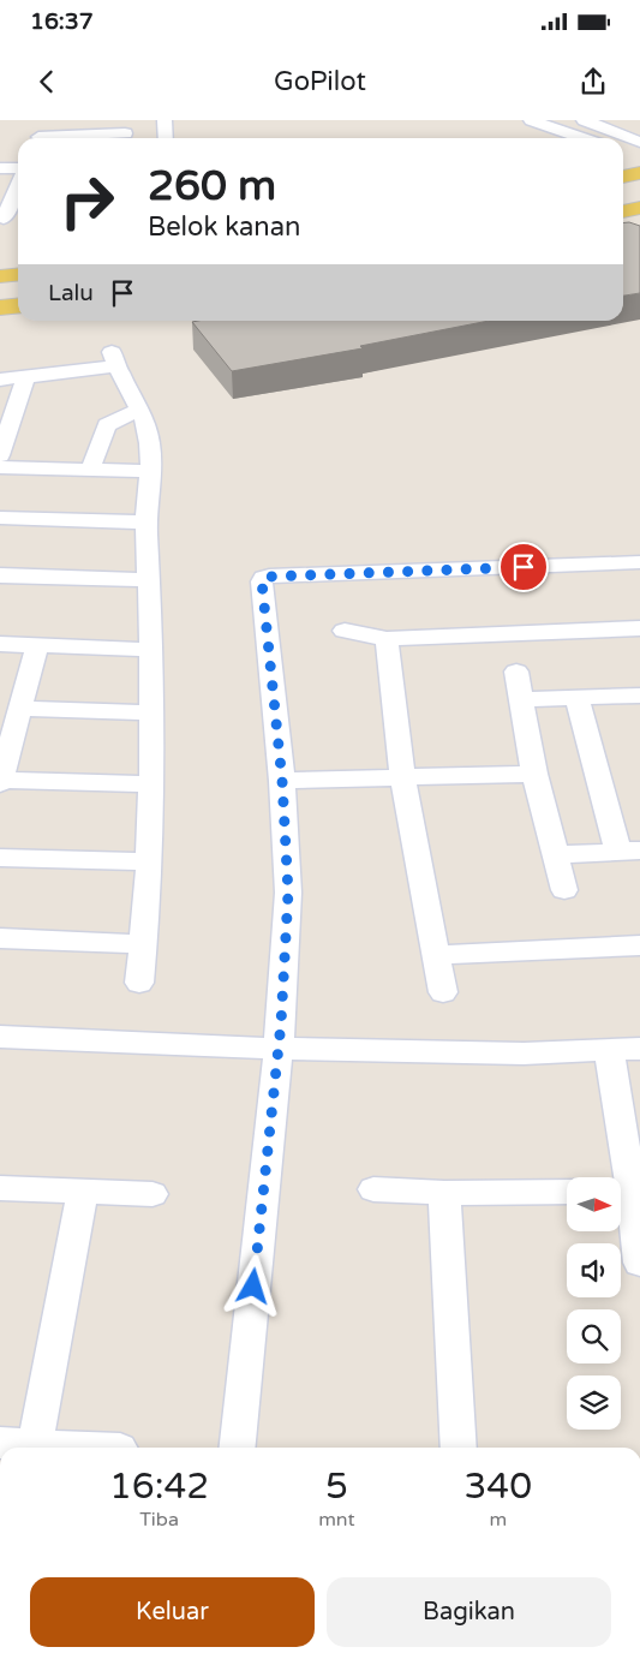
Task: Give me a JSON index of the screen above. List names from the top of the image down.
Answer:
{
  "north": "right",
  "page": {
    "status": "16:37",
    "header": "GoPilot",
    "turn": ["260 m", "Belok kanan"],
    "then": "Lalu",
    "eta": [
      "16:42",
      "Tiba",
      "5",
      "mnt",
      "340",
      "m"
    ],
    "buttons": ["Keluar", "Bagikan"]
  }
}
